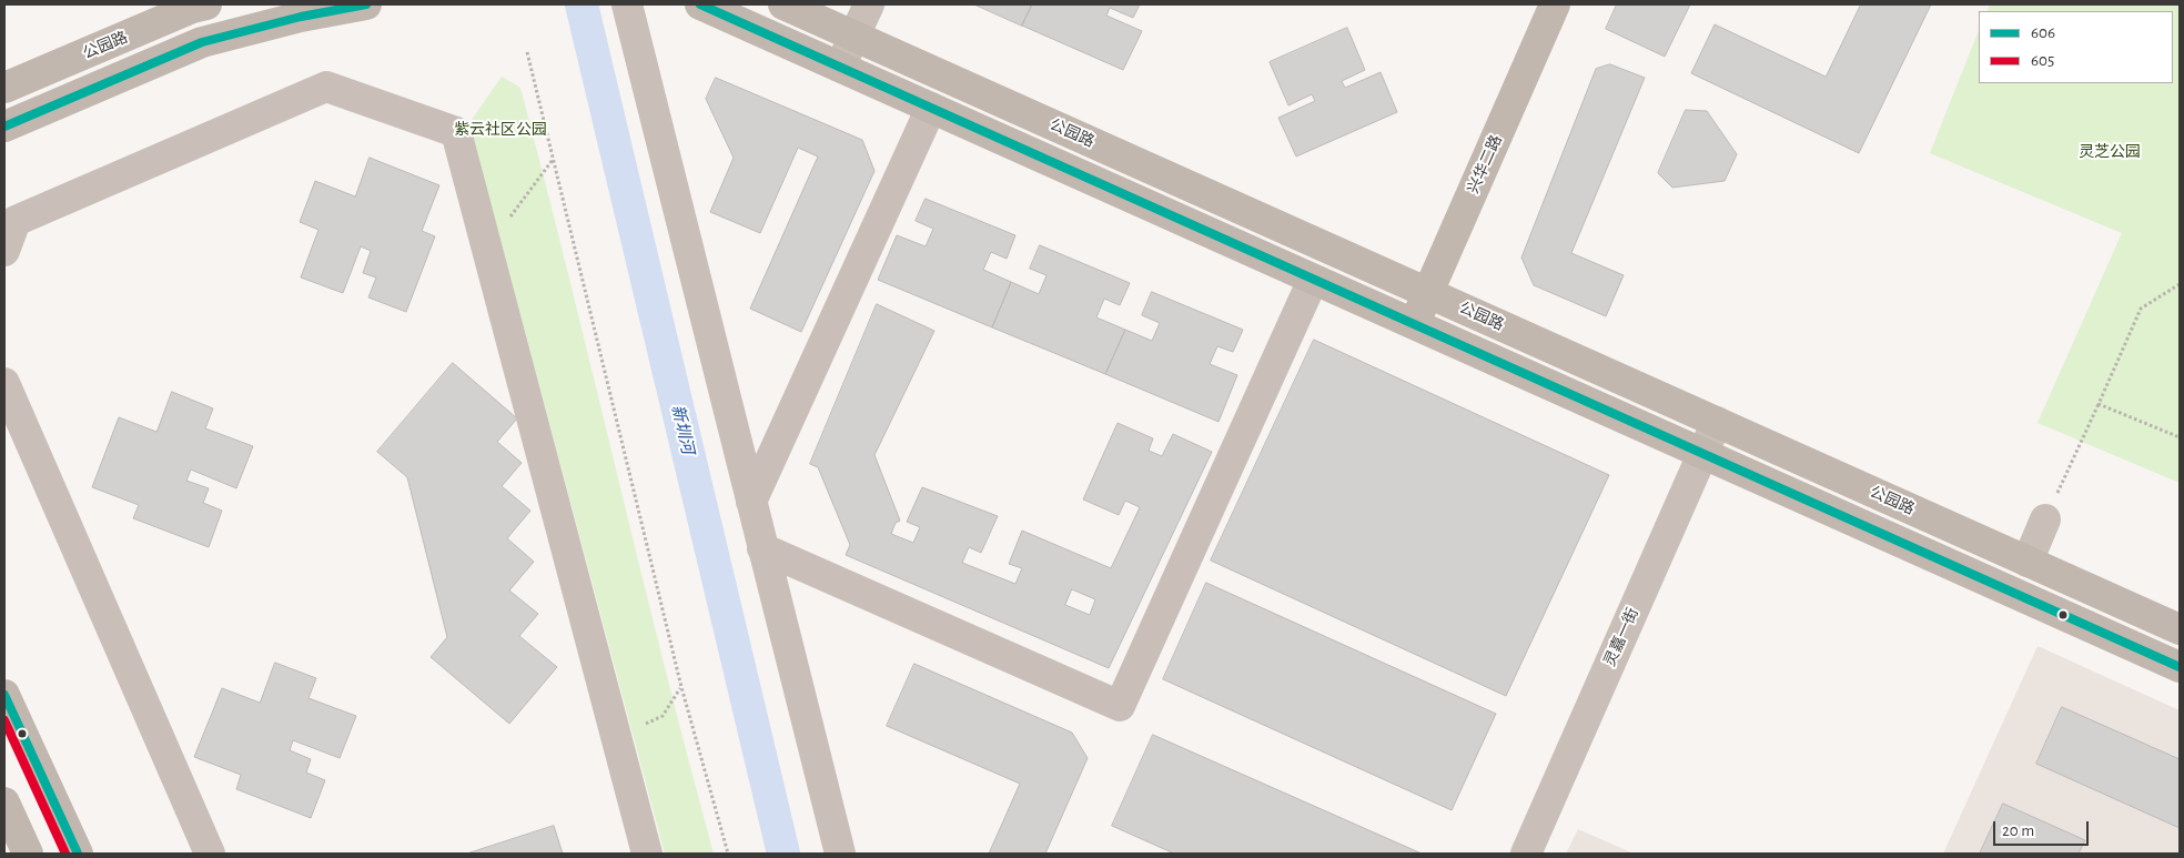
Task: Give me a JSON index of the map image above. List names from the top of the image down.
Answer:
{
  "streets": {
    "main road": ["公园路", "兴华二路"],
    "street": ["灵嘉一街"]
  },
  "crossings": [
    ["公园路", "兴华二路"],
    ["公园路", "灵嘉一街"]
  ],
  "water": ["新圳河"],
  "parks": ["紫云社区公园", "灵芝公园"],
  "lines": ["transit line 606", "transit line 605"],
  "legend": ["606", "605"],
  "scale_bar": "20 m"
}
